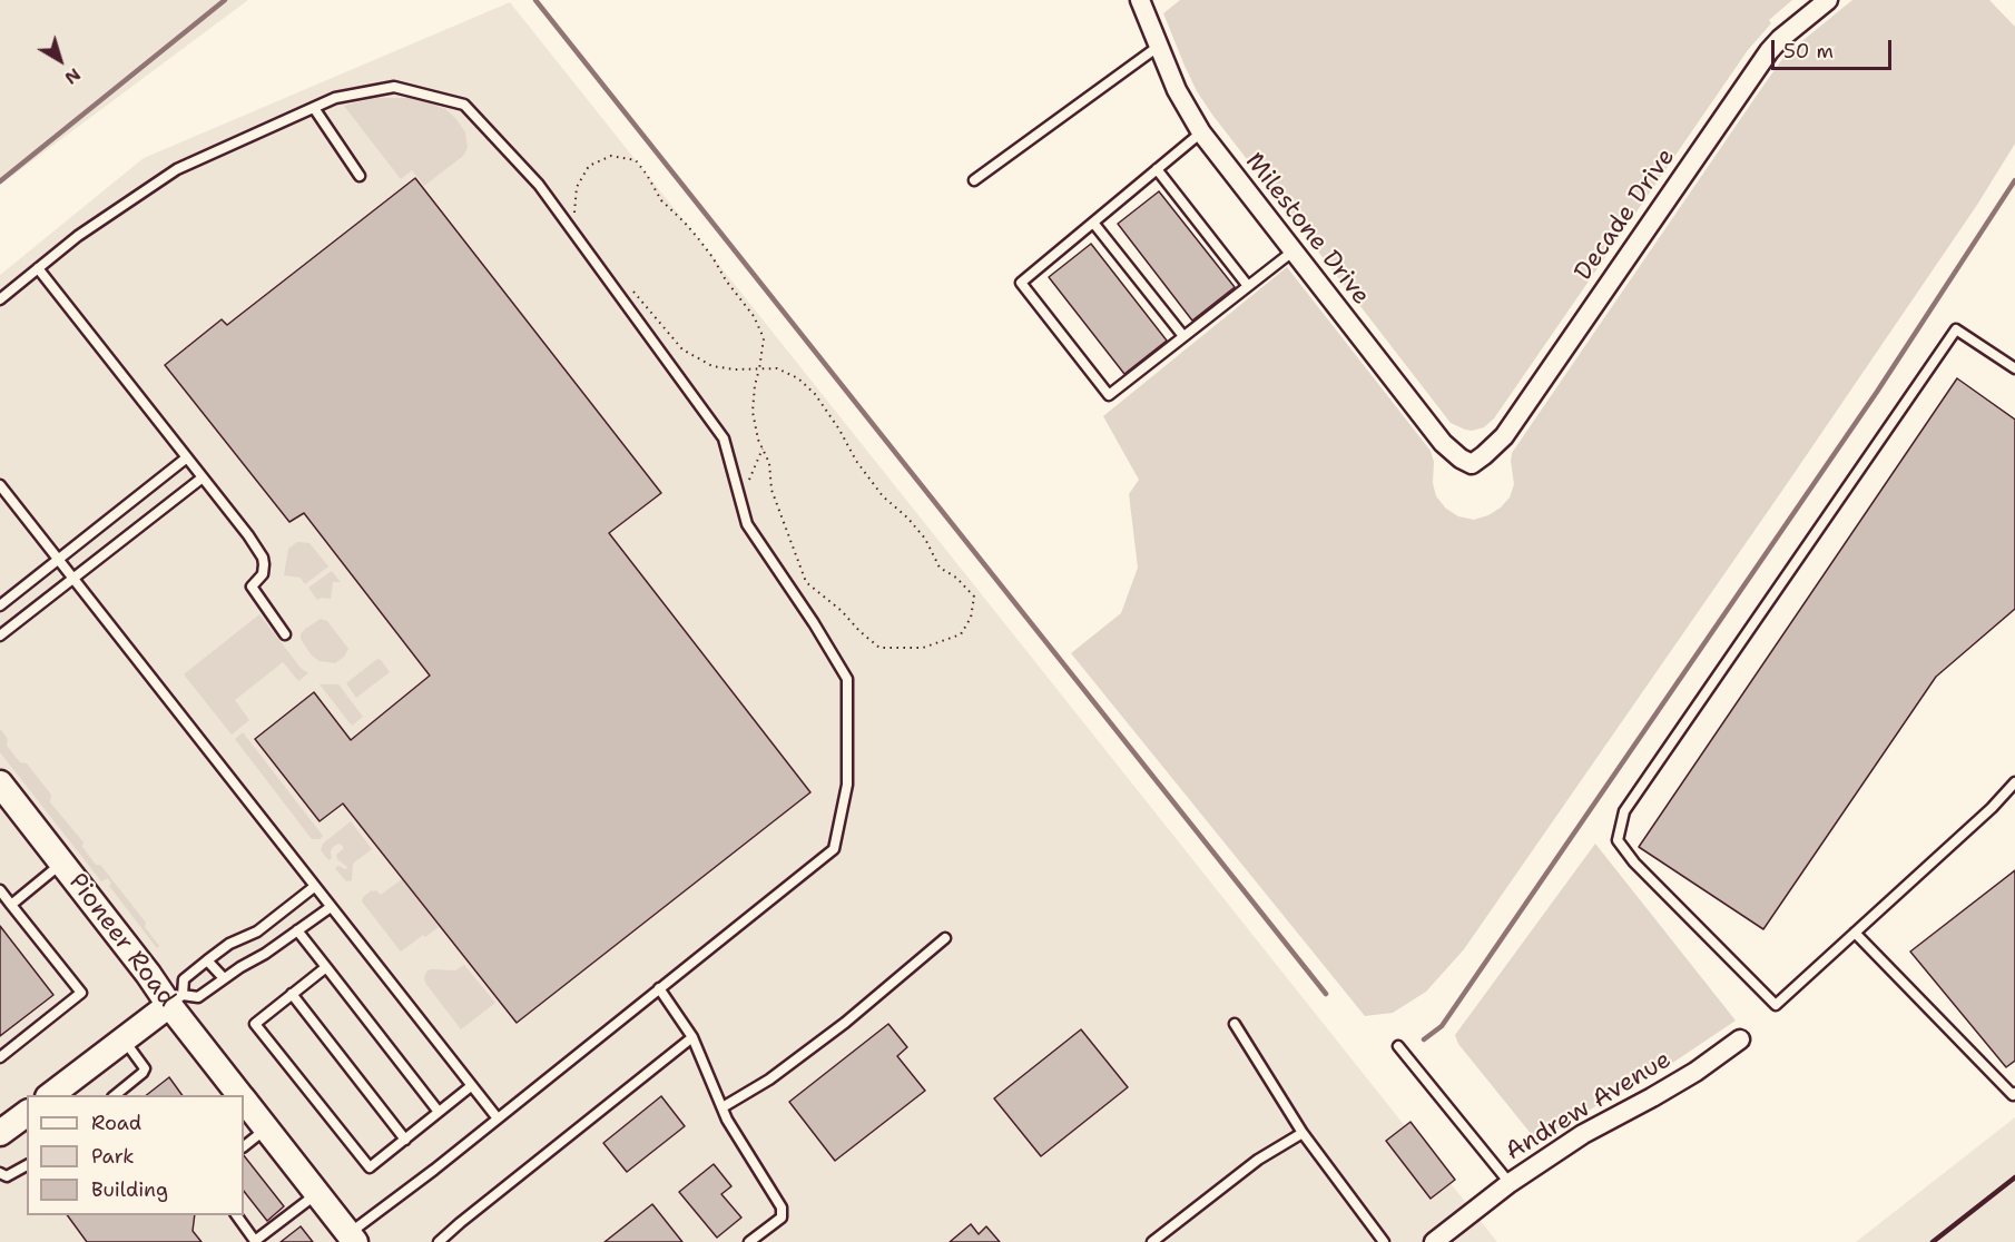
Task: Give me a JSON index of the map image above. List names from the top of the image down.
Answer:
{
  "streets": {
    "main road": ["Pioneer Road"],
    "street": ["Decade Drive", "Milestone Drive", "Andrew Avenue"]
  },
  "crossings": [
    ["Decade Drive", "Milestone Drive"]
  ],
  "legend": ["Road", "Park", "Building"],
  "scale_bar": "50 m",
  "north": "bottom right"
}
